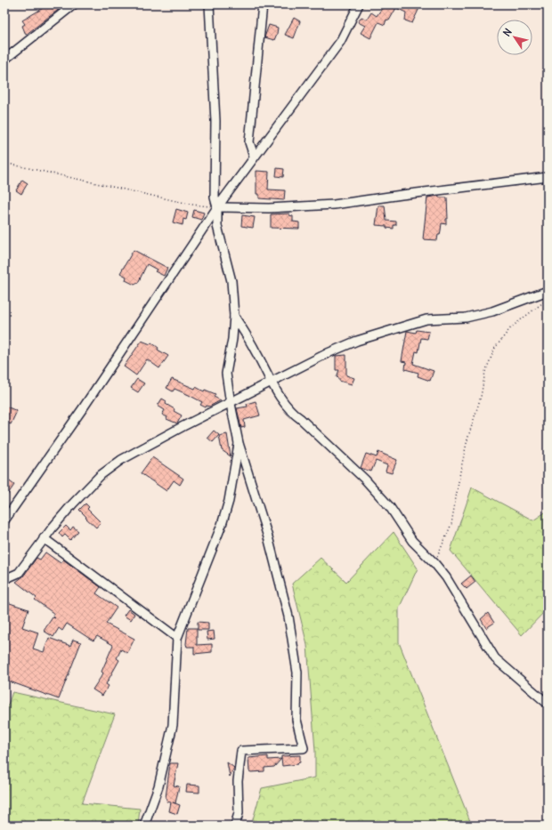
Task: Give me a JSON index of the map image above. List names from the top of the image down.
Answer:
{
  "north": "top left"
}
